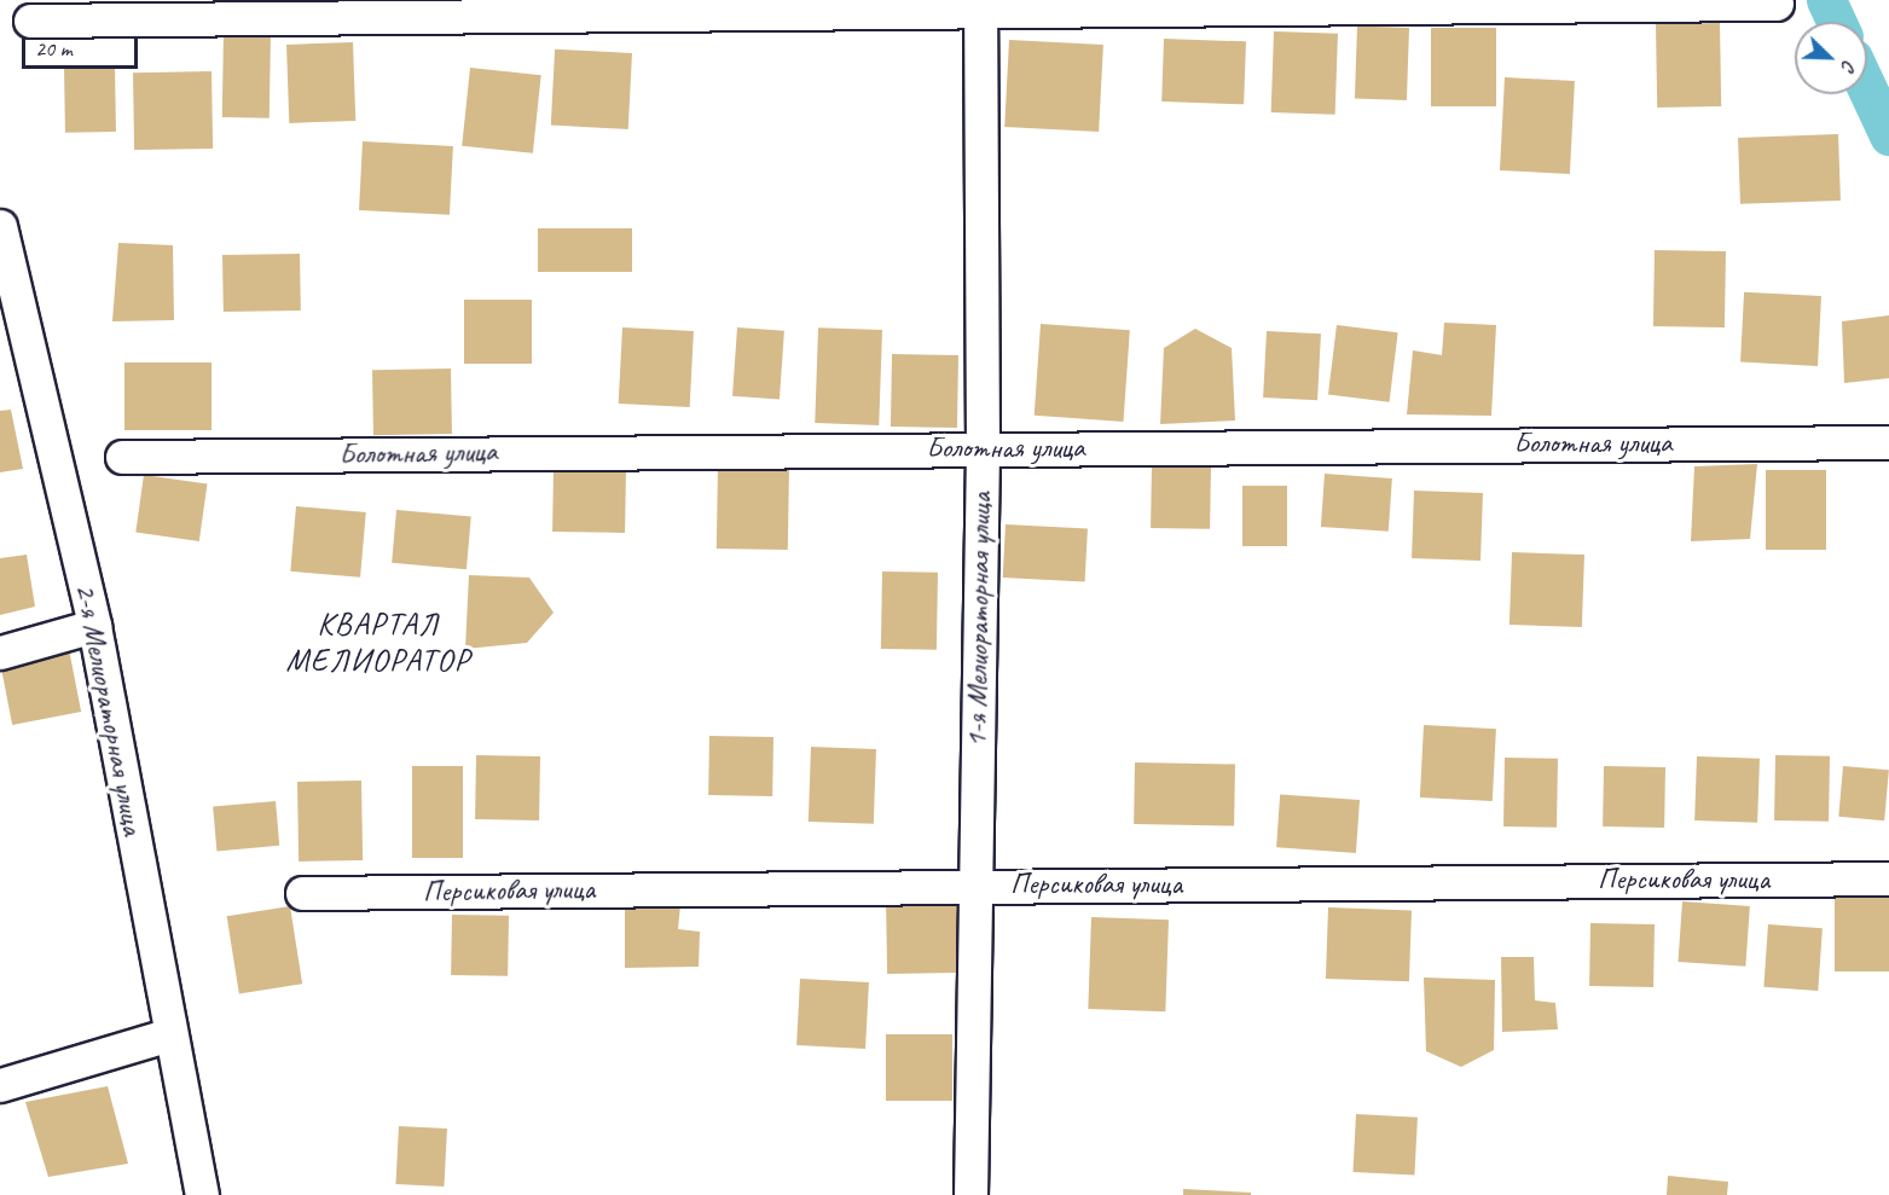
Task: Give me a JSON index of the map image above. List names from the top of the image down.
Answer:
{
  "streets": {
    "street": [
      "Болотная улица",
      "1-я Мелиораторная улица",
      "2-я Мелиораторная улица",
      "Персиковая улица"
    ]
  },
  "crossings": [
    ["Болотная улица", "1-я Мелиораторная улица"],
    ["1-я Мелиораторная улица", "Персиковая улица"]
  ],
  "districts": ["КВАРТАЛ МЕЛИОРАТОР"],
  "scale_bar": "20 m",
  "north": "bottom right"
}
